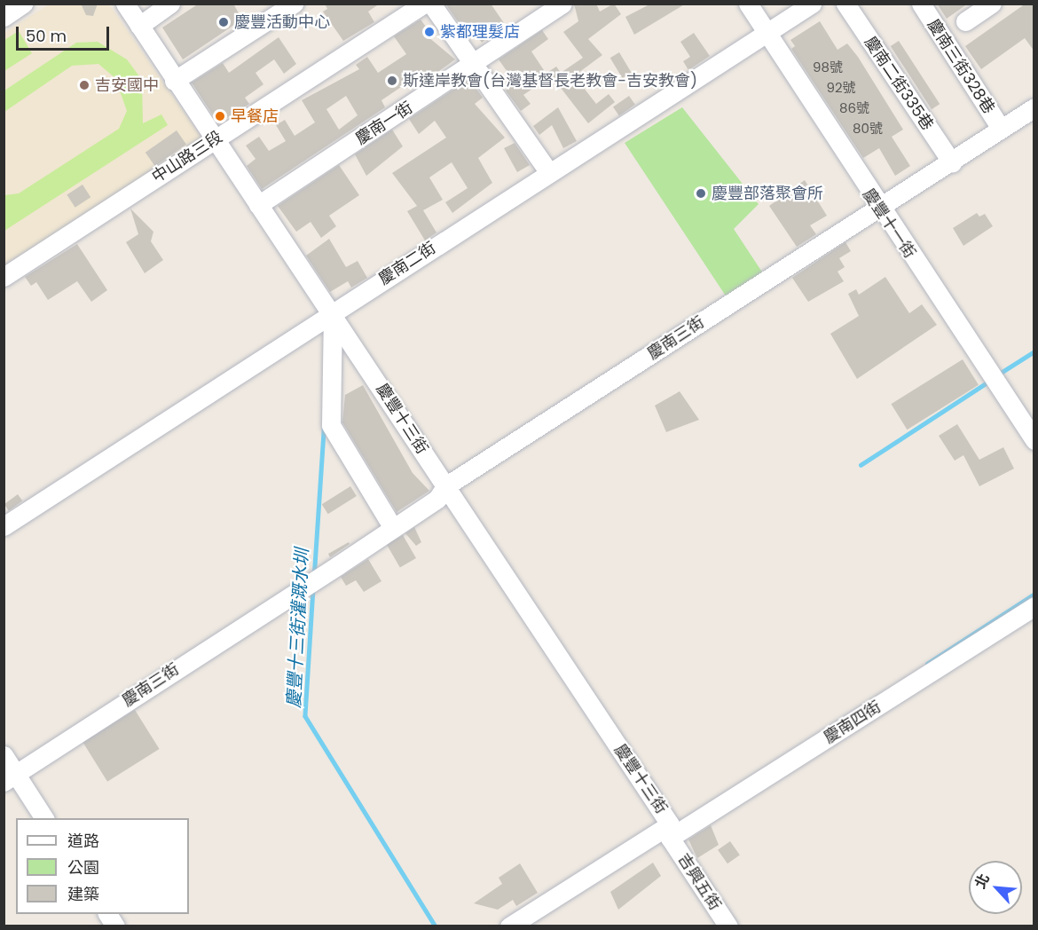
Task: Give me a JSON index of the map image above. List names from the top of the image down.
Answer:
{
  "streets": {
    "street": [
      "慶南三街328巷",
      "慶南二街335巷",
      "慶南一街",
      "中山路三段",
      "慶豐十一街",
      "慶南二街",
      "慶南三街",
      "慶豐十三街",
      "慶南四街",
      "吉興五街"
    ]
  },
  "crossings": [
    ["慶南三街328巷", "慶南三街"],
    ["慶南二街335巷", "慶南三街"],
    ["慶南一街", "慶豐十三街"],
    ["中山路三段", "慶豐十三街"],
    ["慶豐十一街", "慶南二街"],
    ["慶豐十一街", "慶南三街"],
    ["慶南二街", "慶豐十三街"],
    ["慶南三街", "慶豐十三街"],
    ["慶豐十三街", "慶南四街"],
    ["慶豐十三街", "吉興五街"],
    ["慶南四街", "吉興五街"]
  ],
  "water": ["慶豐十三街灌溉水圳"],
  "places": [
    "慶豐活動中心",
    "紫都理髮店",
    "斯達岸教會(台灣基督長老教會-吉安教會)",
    "吉安國中",
    "早餐店",
    "慶豐部落聚會所"
  ],
  "house_numbers": [
    "98號",
    "92號",
    "86號",
    "80號"
  ],
  "legend": ["道路", "公園", "建築"],
  "scale_bar": "50 m",
  "north": "top left"
}
